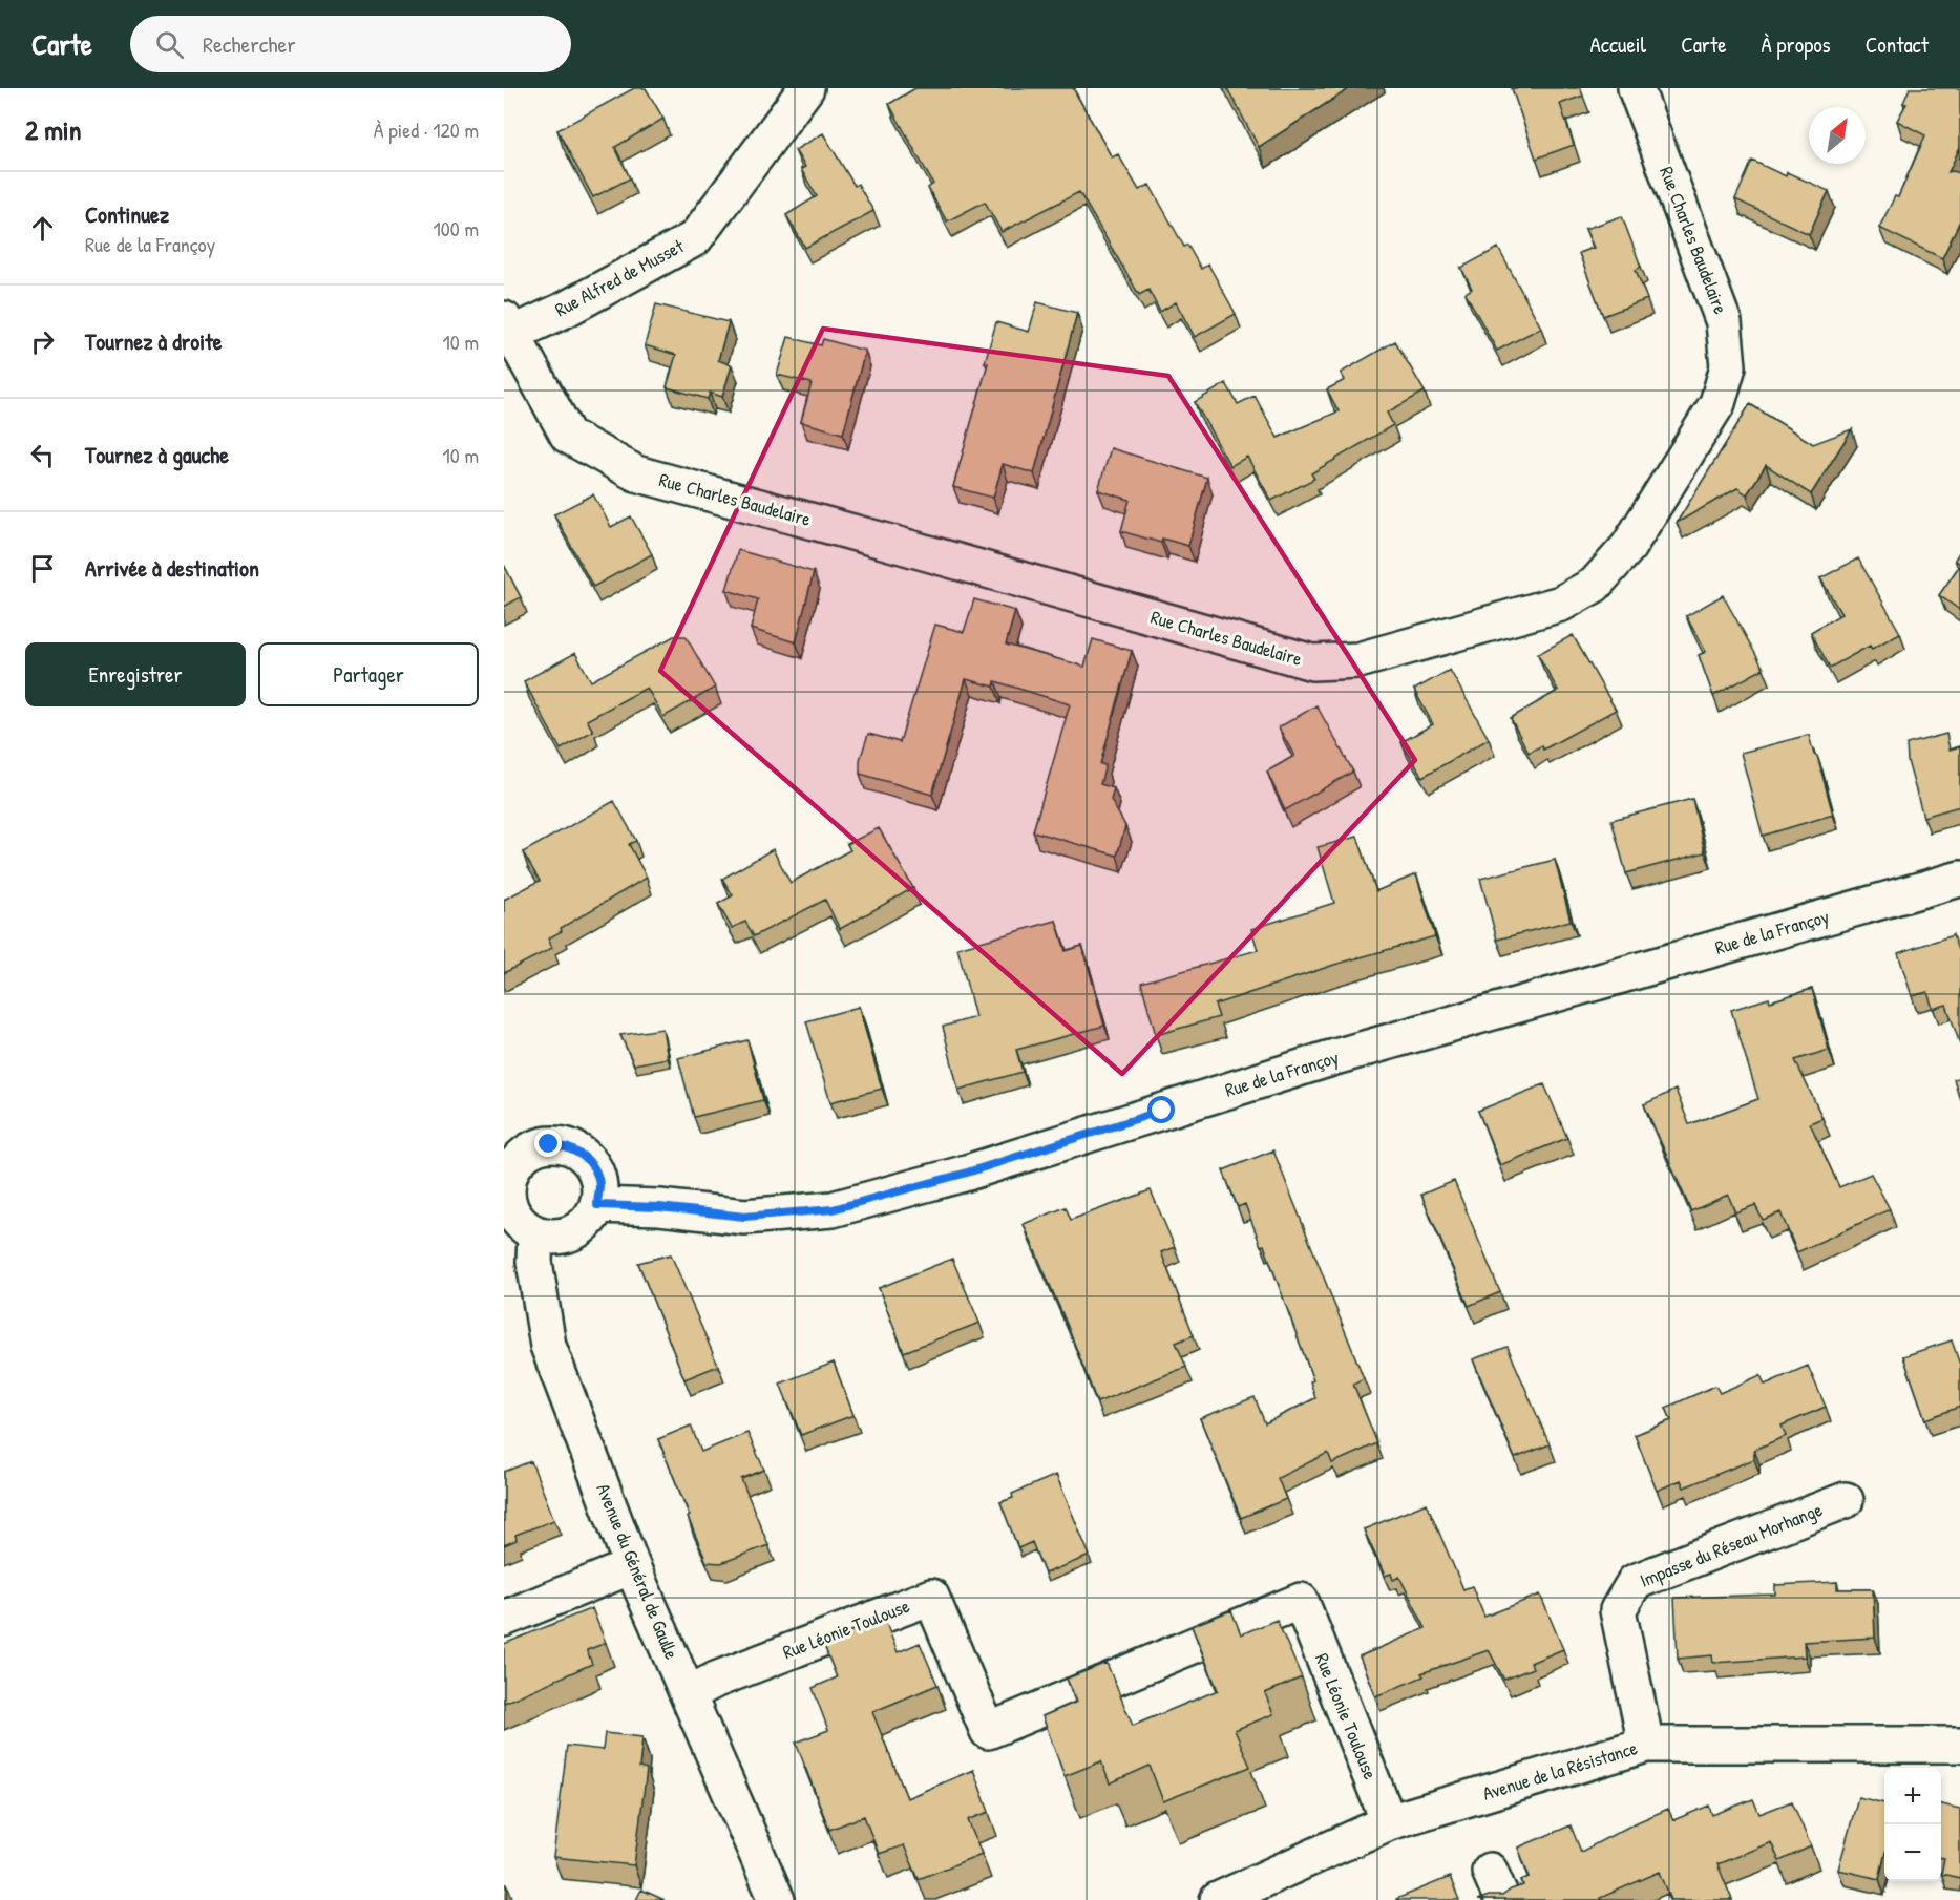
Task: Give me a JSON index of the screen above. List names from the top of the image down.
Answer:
{
  "streets": {
    "street": [
      "Rue Charles Baudelaire",
      "Rue Alfred de Musset",
      "Rue de la Françoy",
      "Impasse du Réseau Morhange",
      "Avenue du Général de Gaulle",
      "Rue Léonie Toulouse",
      "Avenue de la Résistance"
    ]
  },
  "crossings": [
    ["Rue Charles Baudelaire", "Rue Alfred de Musset"],
    ["Rue de la Françoy", "Avenue du Général de Gaulle"],
    ["Impasse du Réseau Morhange", "Avenue de la Résistance"],
    ["Avenue du Général de Gaulle", "Rue Léonie Toulouse"],
    ["Rue Léonie Toulouse", "Avenue de la Résistance"]
  ],
  "north": "top right",
  "page": {
    "header": "Carte",
    "search": "Rechercher",
    "nav": [
      "Accueil",
      "Carte",
      "À propos",
      "Contact"
    ],
    "heading": ["2 min", "À pied · 120 m"],
    "list": [
      ["Continuez", "Rue de la Françoy", "100 m"],
      ["Tournez à droite", "10 m"],
      ["Tournez à gauche", "10 m"],
      "Arrivée à destination"
    ],
    "buttons": ["Enregistrer", "Partager"],
    "map_buttons": ["+", "−"]
  }
}
